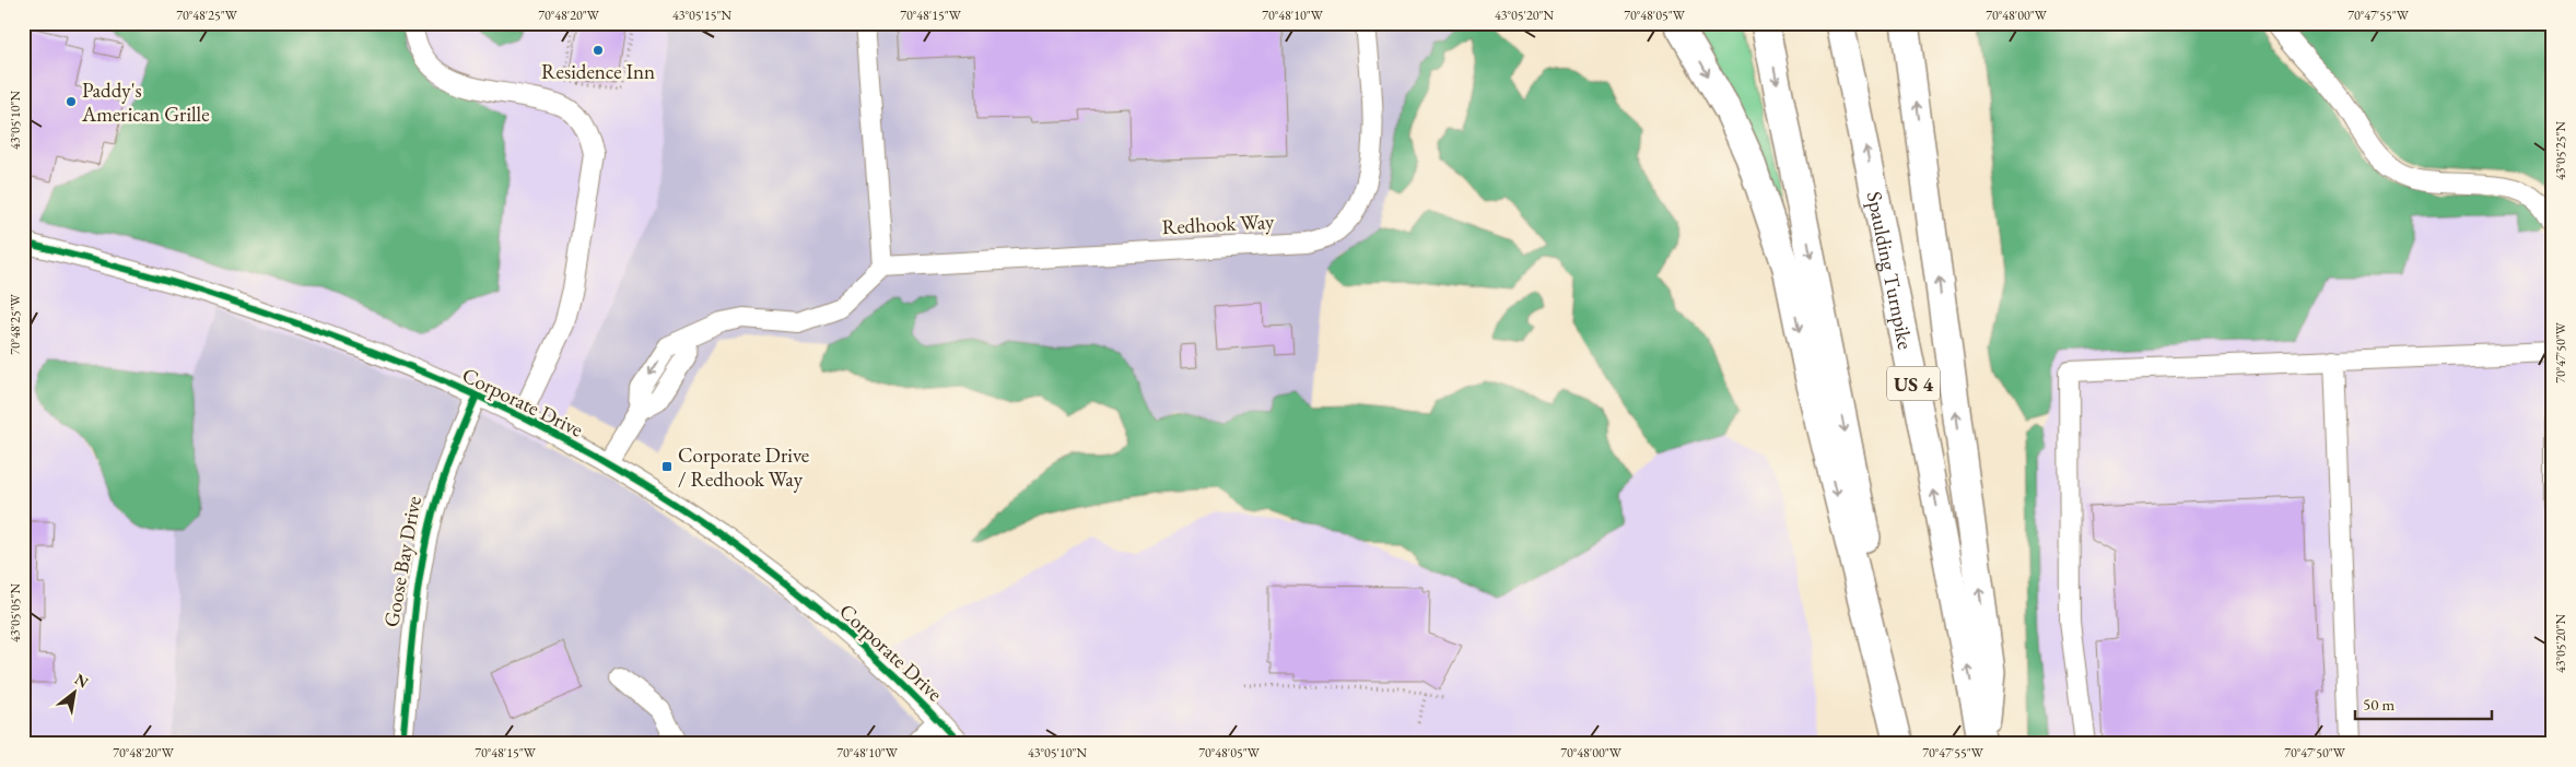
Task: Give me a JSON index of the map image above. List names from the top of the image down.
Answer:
{
  "streets": {
    "highway": ["Spaulding Turnpike", "US 4"],
    "street": ["Redhook Way", "Corporate Drive", "Goose Bay Drive"]
  },
  "crossings": [
    ["Corporate Drive", "Goose Bay Drive"]
  ],
  "places": {
    "other": ["Residence Inn", "Paddy's American Grille"],
    "transit": ["Corporate Drive / Redhook Way"]
  },
  "scale_bar": "50 m",
  "north": "top right",
  "coordinates": [
    "70°48'25\"W",
    "70°48'20\"W",
    "43°05'15\"N",
    "70°48'15\"W",
    "70°48'10\"W",
    "43°05'20\"N",
    "70°48'05\"W",
    "70°48'00\"W",
    "70°47'55\"W",
    "43°05'10\"N",
    "43°05'25\"N",
    "70°47'50\"W",
    "43°05'05\"N"
  ]
}
